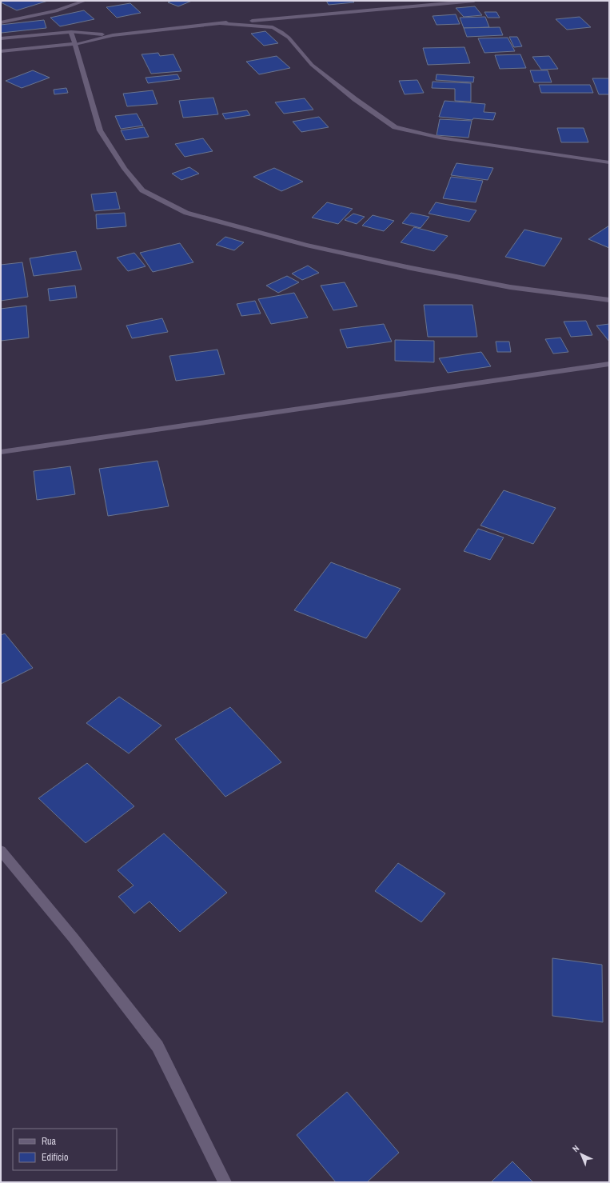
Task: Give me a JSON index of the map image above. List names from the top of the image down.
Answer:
{
  "legend": ["Rua", "Edifício"],
  "north": "top left"
}
